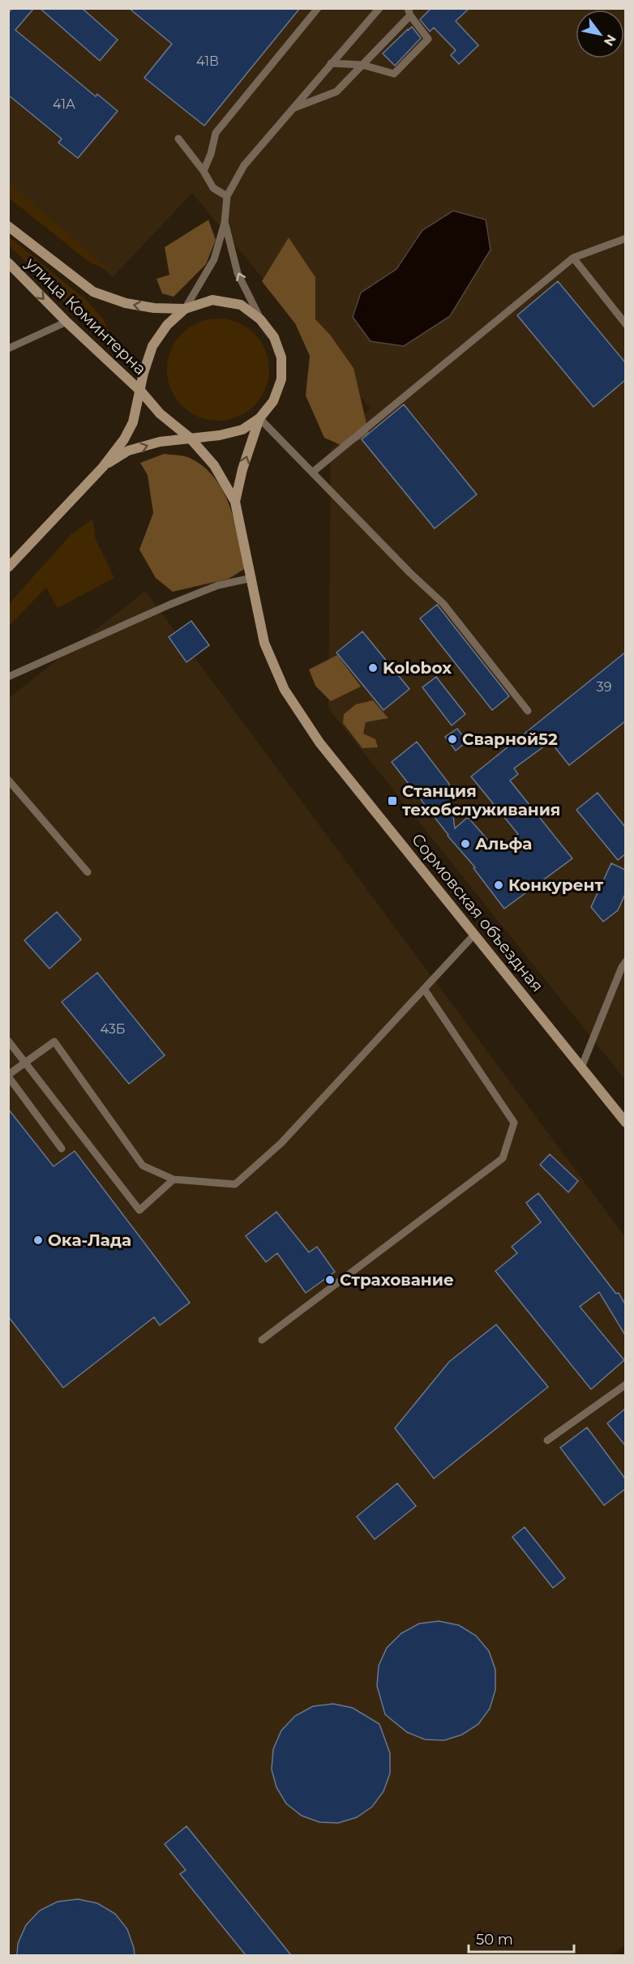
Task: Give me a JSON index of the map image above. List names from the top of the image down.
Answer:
{
  "streets": {
    "main road": ["улица Коминтерна", "Сормовская объездная"]
  },
  "places": {
    "other": [
      "Kolobox",
      "Сварной52",
      "Альфа",
      "Конкурент",
      "Ока-Лада",
      "Страхование"
    ],
    "transit": ["Станция техобслуживания"]
  },
  "house_numbers": [
    "41В",
    "41А",
    "39",
    "43Б"
  ],
  "scale_bar": "50 m",
  "north": "bottom right"
}
